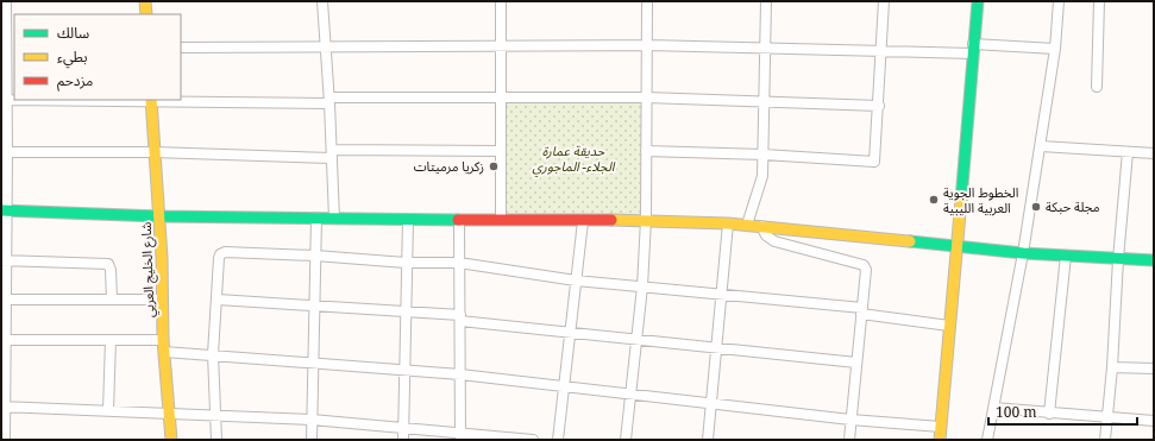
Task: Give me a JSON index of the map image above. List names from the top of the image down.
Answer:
{
  "streets": {
    "street": ["شارع الخليج العربي"]
  },
  "parks": ["حديقة عمارة الجلاء- الماجوري"],
  "places": ["زكريا مرميتات", "الخطوط الجوية العربية الليبية", "مجلة حبكة"],
  "legend": ["سالك", "بطيء", "مزدحم"],
  "scale_bar": "100 m"
}
